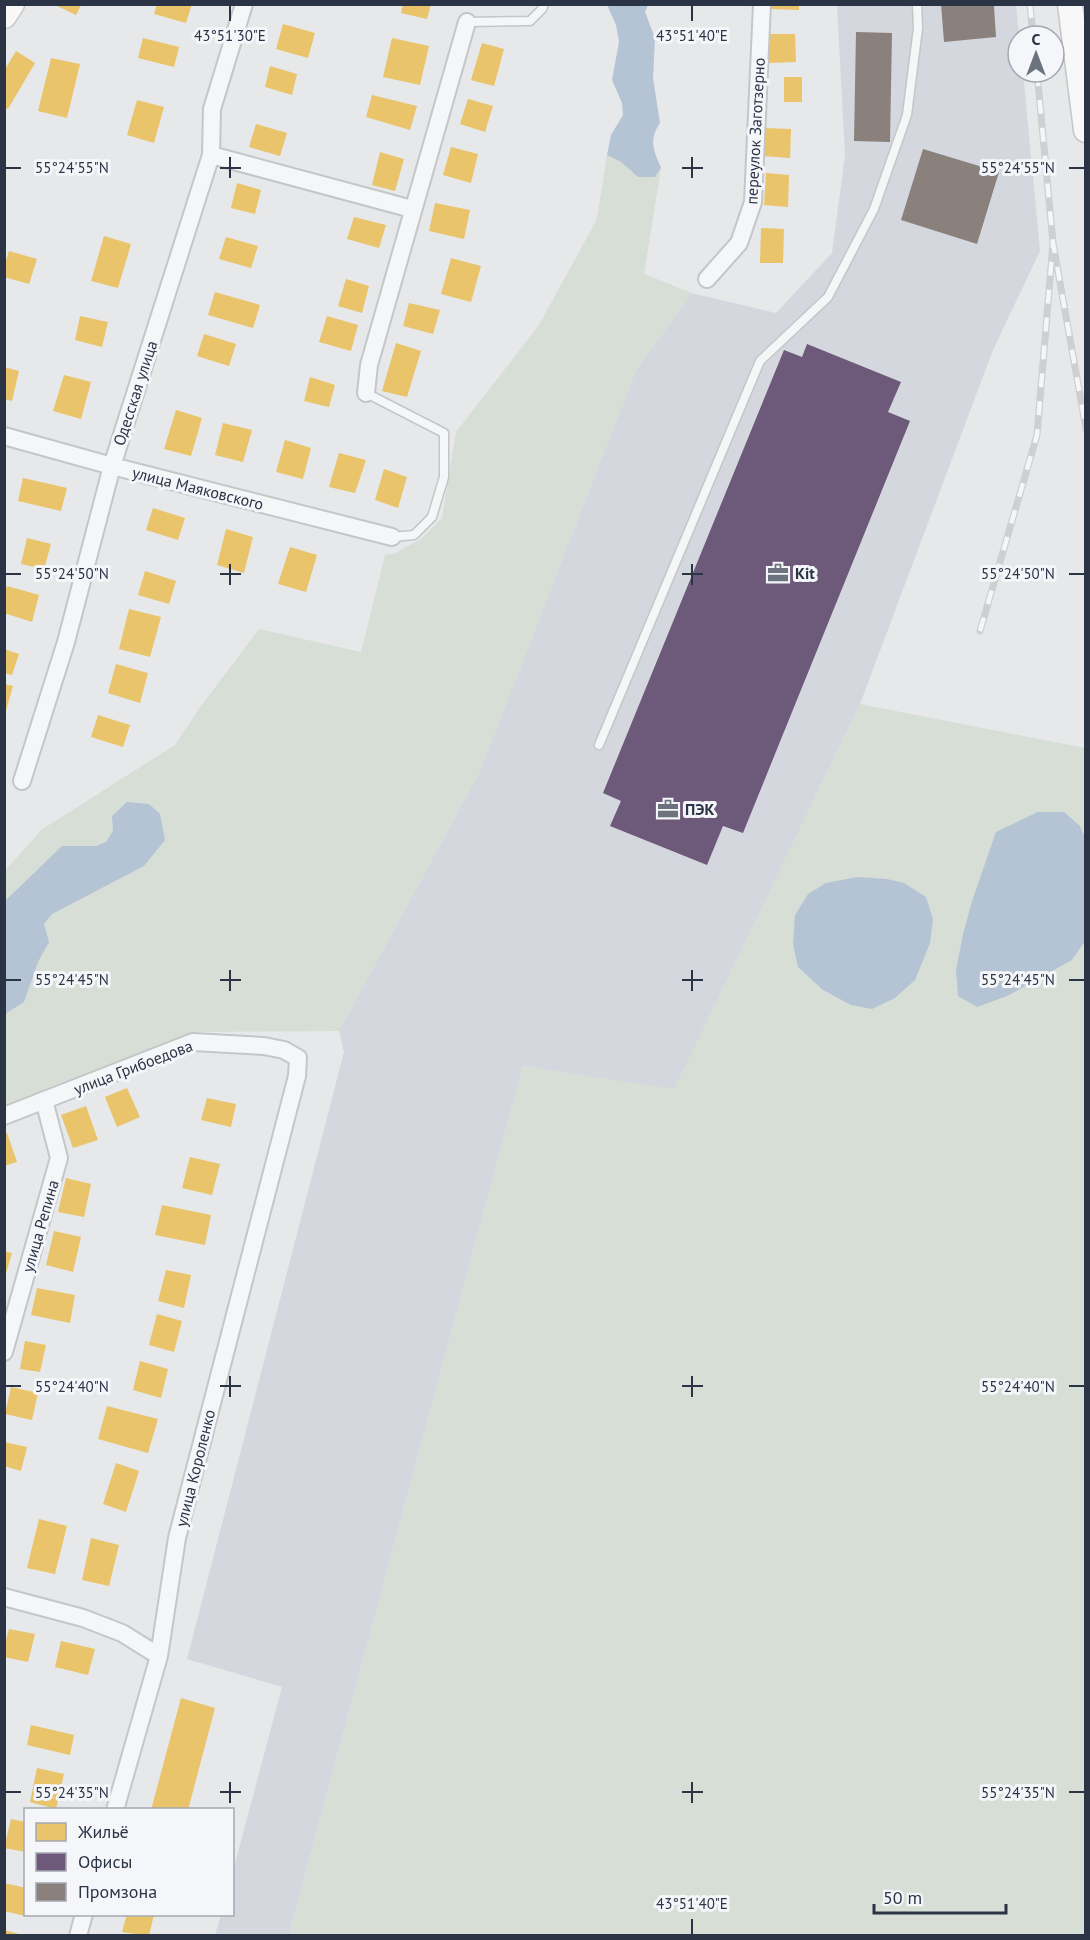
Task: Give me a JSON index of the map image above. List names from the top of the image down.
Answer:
{
  "streets": {
    "street": [
      "переулок Заготзерно",
      "Одесская улица",
      "улица Маяковского",
      "улица Грибоедова",
      "улица Репина",
      "улица Короленко"
    ]
  },
  "crossings": [
    ["Одесская улица", "улица Маяковского"],
    ["улица Грибоедова", "улица Репина"],
    ["улица Грибоедова", "улица Короленко"]
  ],
  "places": {
    "office": ["Kit", "ПЭК"]
  },
  "legend": ["Жильё", "Офисы", "Промзона"],
  "scale_bar": "50 m",
  "north": "top",
  "coordinates": [
    "43°51'30\"E",
    "43°51'40\"E",
    "55°24'55\"N",
    "55°24'50\"N",
    "55°24'45\"N",
    "55°24'40\"N",
    "55°24'35\"N"
  ]
}
